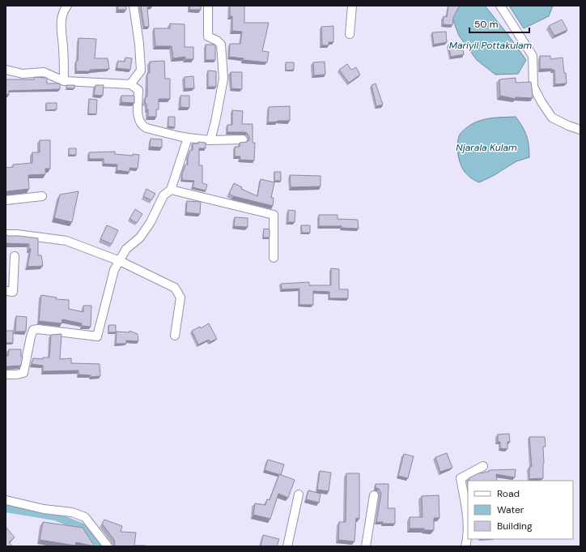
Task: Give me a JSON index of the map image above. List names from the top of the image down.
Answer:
{
  "water": ["Mariyil Pottakulam", "Njarala Kulam"],
  "legend": ["Road", "Water", "Building"],
  "scale_bar": "50 m"
}
